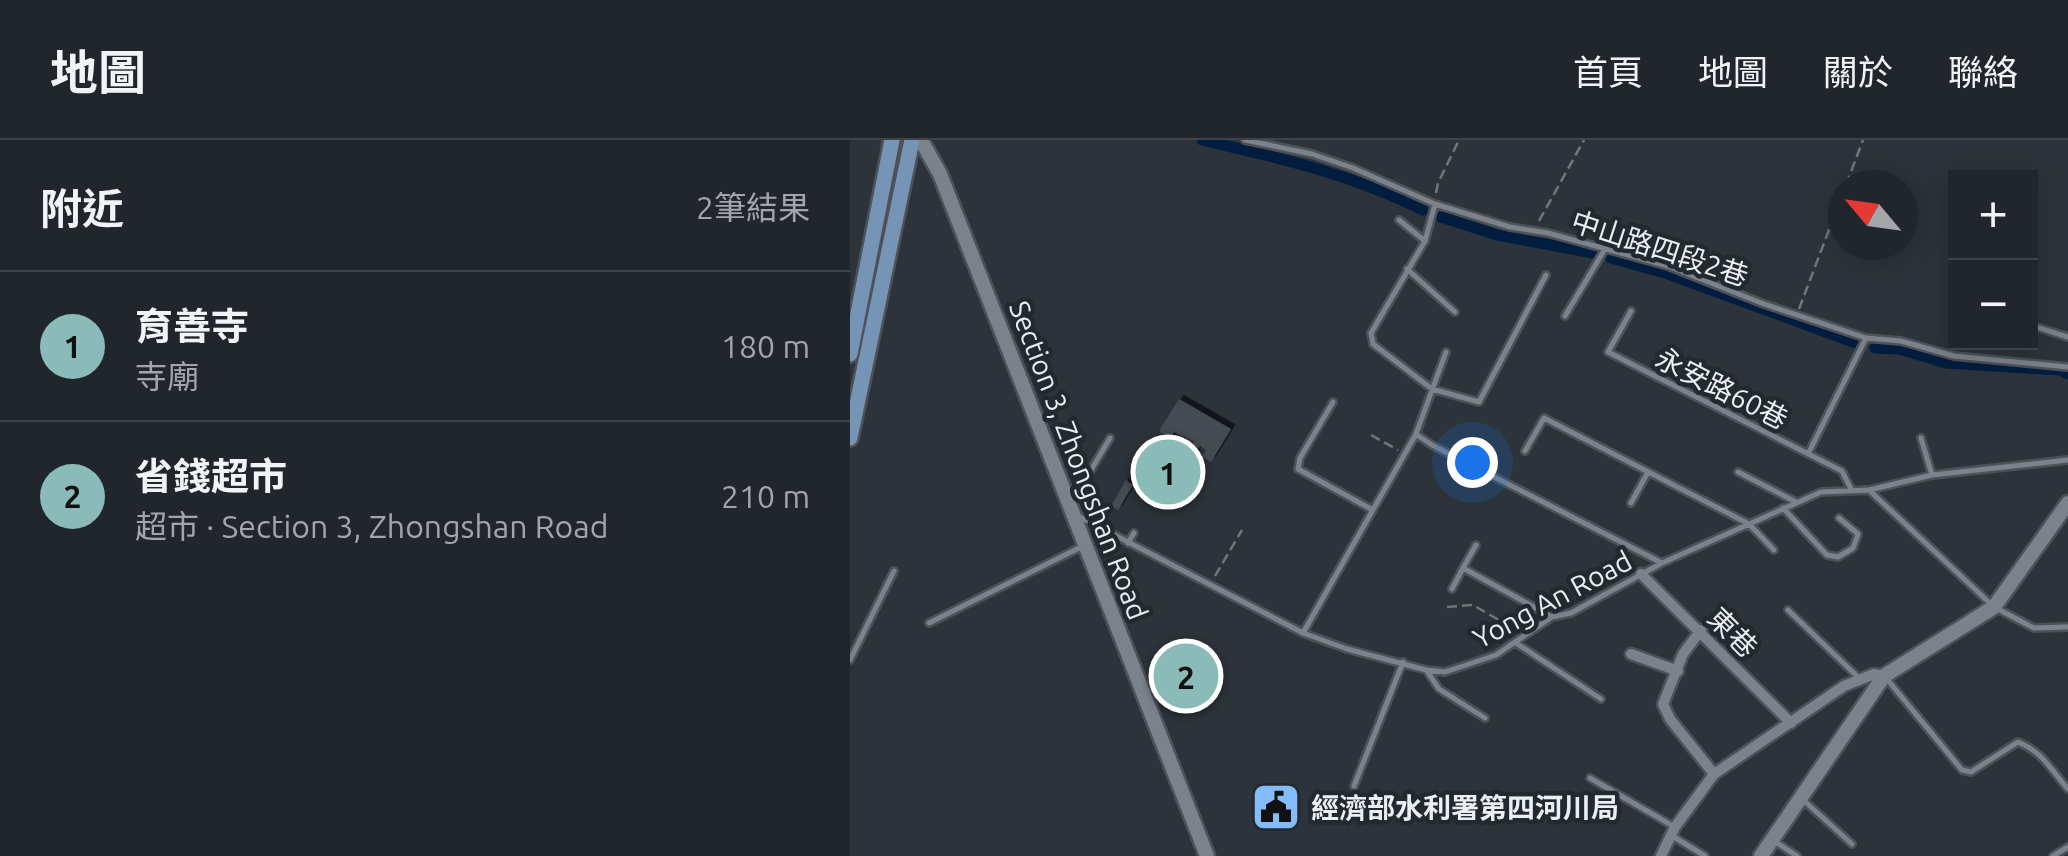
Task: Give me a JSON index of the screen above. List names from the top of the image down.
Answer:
{
  "streets": {
    "street": ["Section 3, Zhongshan Road", "東巷"],
    "lane": ["中山路四段2巷", "永安路60巷", "Yong An Road"]
  },
  "crossings": [
    ["永安路60巷", "Yong An Road"],
    ["Section 3, Zhongshan Road", "Yong An Road"],
    ["Yong An Road", "東巷"]
  ],
  "places": {
    "public building": ["經濟部水利署第四河川局"]
  },
  "north": "top left",
  "page": {
    "header": "地圖",
    "nav": [
      "首頁",
      "地圖",
      "關於",
      "聯絡"
    ],
    "heading": ["附近", "2筆結果"],
    "map_buttons": ["+", "−"],
    "list": [
      {
        "mark": "1",
        "name": "育善寺",
        "note": "寺廟",
        "value": "180 m"
      },
      {
        "mark": "2",
        "name": "省錢超市",
        "note": "超市 · Section 3, Zhongshan Road",
        "value": "210 m"
      }
    ],
    "pins": ["1", "2"]
  }
}
